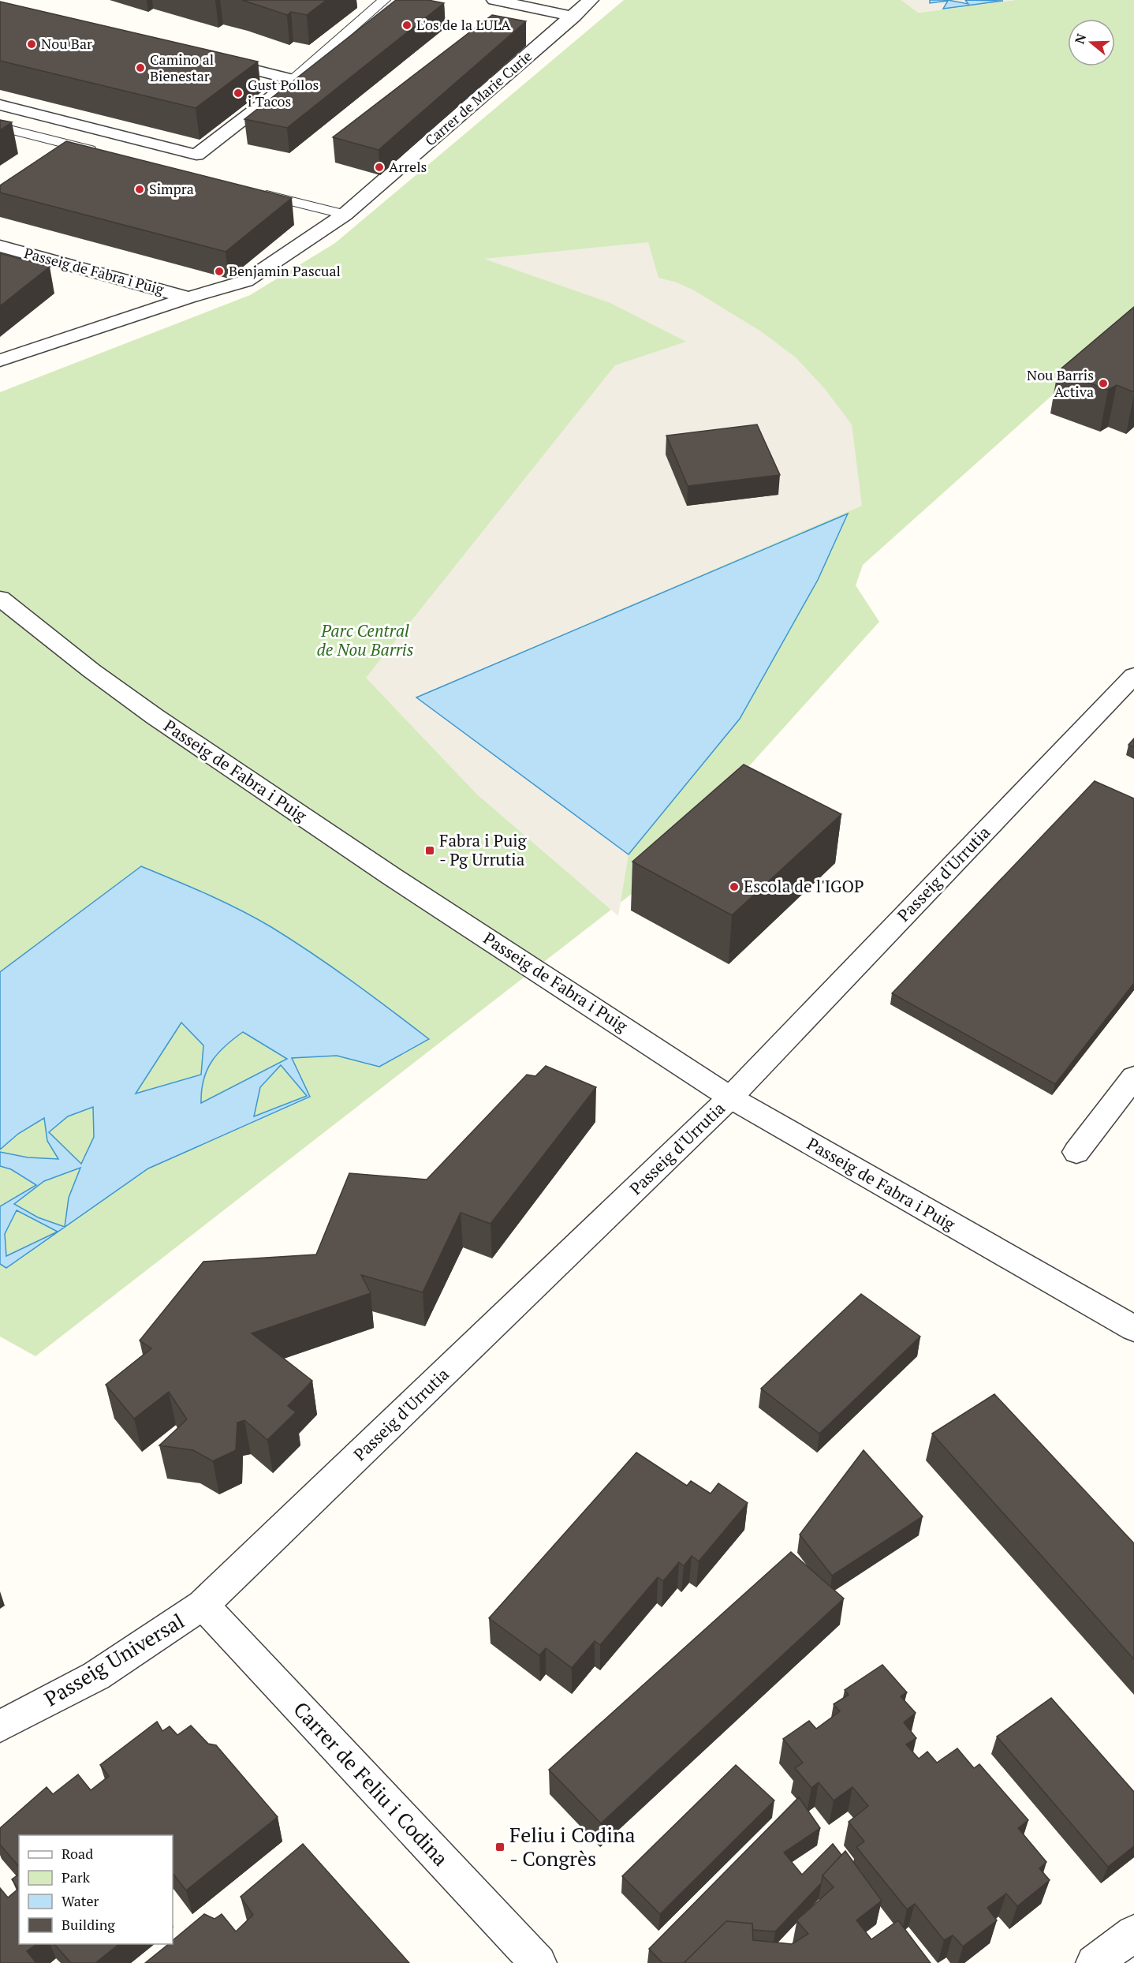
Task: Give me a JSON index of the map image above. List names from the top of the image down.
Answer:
{
  "streets": {
    "street": [
      "Carrer de Marie Curie",
      "Passeig de Fabra i Puig",
      "Passeig d'Urrutia",
      "Passeig Universal",
      "Carrer de Feliu i Codina"
    ]
  },
  "crossings": [
    ["Carrer de Marie Curie", "Passeig de Fabra i Puig"],
    ["Passeig de Fabra i Puig", "Passeig d'Urrutia"],
    ["Passeig d'Urrutia", "Passeig Universal"],
    ["Passeig d'Urrutia", "Carrer de Feliu i Codina"],
    ["Passeig Universal", "Carrer de Feliu i Codina"]
  ],
  "parks": ["Parc Central de Nou Barris"],
  "places": {
    "other": [
      "L'os de la LULA",
      "Nou Bar",
      "Camino al Bienestar",
      "Gust Pollos i Tacos",
      "Arrels",
      "Simpra",
      "Benjamin Pascual",
      "Nou Barris Activa",
      "Escola de l'IGOP"
    ],
    "transit": ["Fabra i Puig - Pg Urrutia", "Feliu i Codina - Congrès"]
  },
  "legend": [
    "Road",
    "Park",
    "Water",
    "Building"
  ],
  "north": "left"
}
